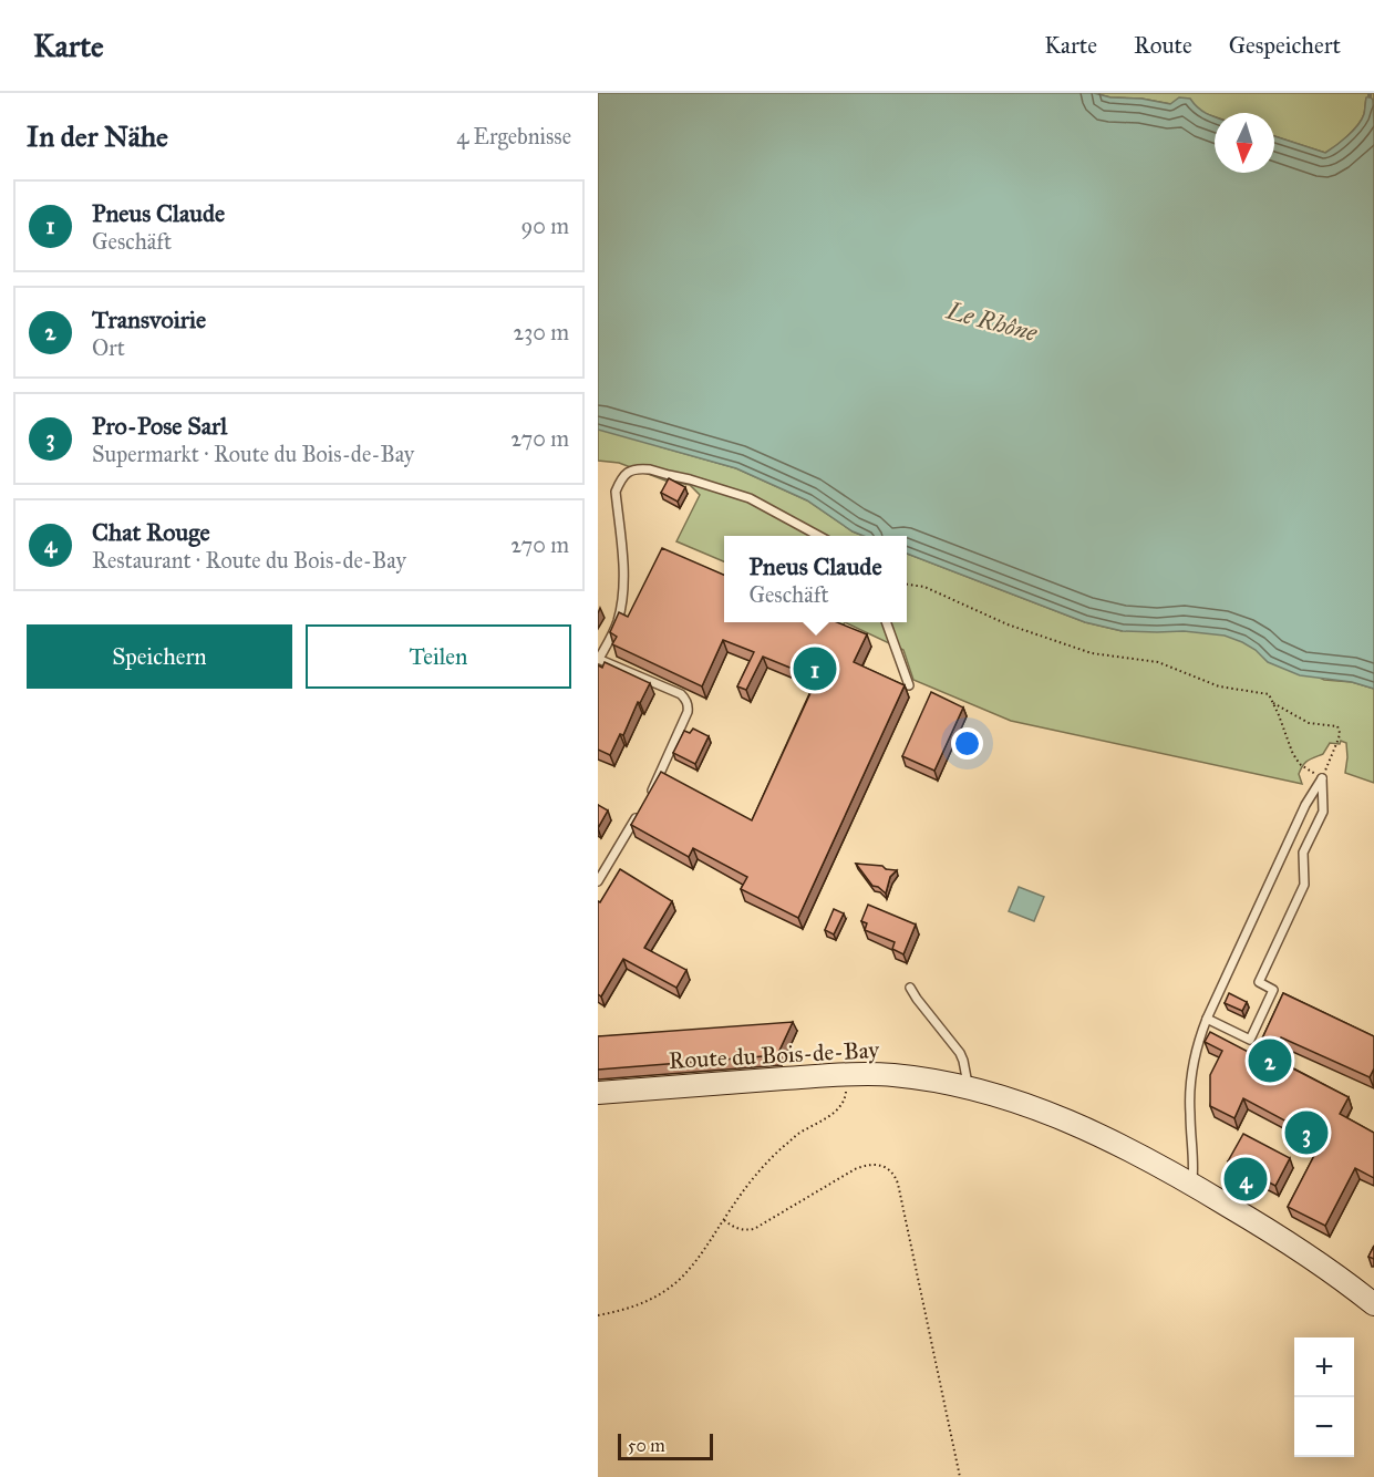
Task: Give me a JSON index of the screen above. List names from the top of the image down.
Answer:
{
  "streets": {
    "main road": ["Route du Bois-de-Bay"]
  },
  "water": ["Le Rhône"],
  "scale_bar": "50 m",
  "north": "bottom",
  "page": {
    "header": "Karte",
    "nav": ["Karte", "Route", "Gespeichert"],
    "heading": ["In der Nähe", "4 Ergebnisse"],
    "list": [
      {
        "mark": "1",
        "name": "Pneus Claude",
        "note": "Geschäft",
        "value": "90 m"
      },
      {
        "mark": "2",
        "name": "Transvoirie",
        "note": "Ort",
        "value": "230 m"
      },
      {
        "mark": "3",
        "name": "Pro-Pose Sarl",
        "note": "Supermarkt · Route du Bois-de-Bay",
        "value": "270 m"
      },
      {
        "mark": "4",
        "name": "Chat Rouge",
        "note": "Restaurant · Route du Bois-de-Bay",
        "value": "270 m"
      }
    ],
    "popup": ["Pneus Claude", "Geschäft"],
    "buttons": ["Speichern", "Teilen"],
    "pins": [
      "1",
      "2",
      "3",
      "4"
    ],
    "map_buttons": ["+", "−"],
    "scale": "50 m"
  }
}
